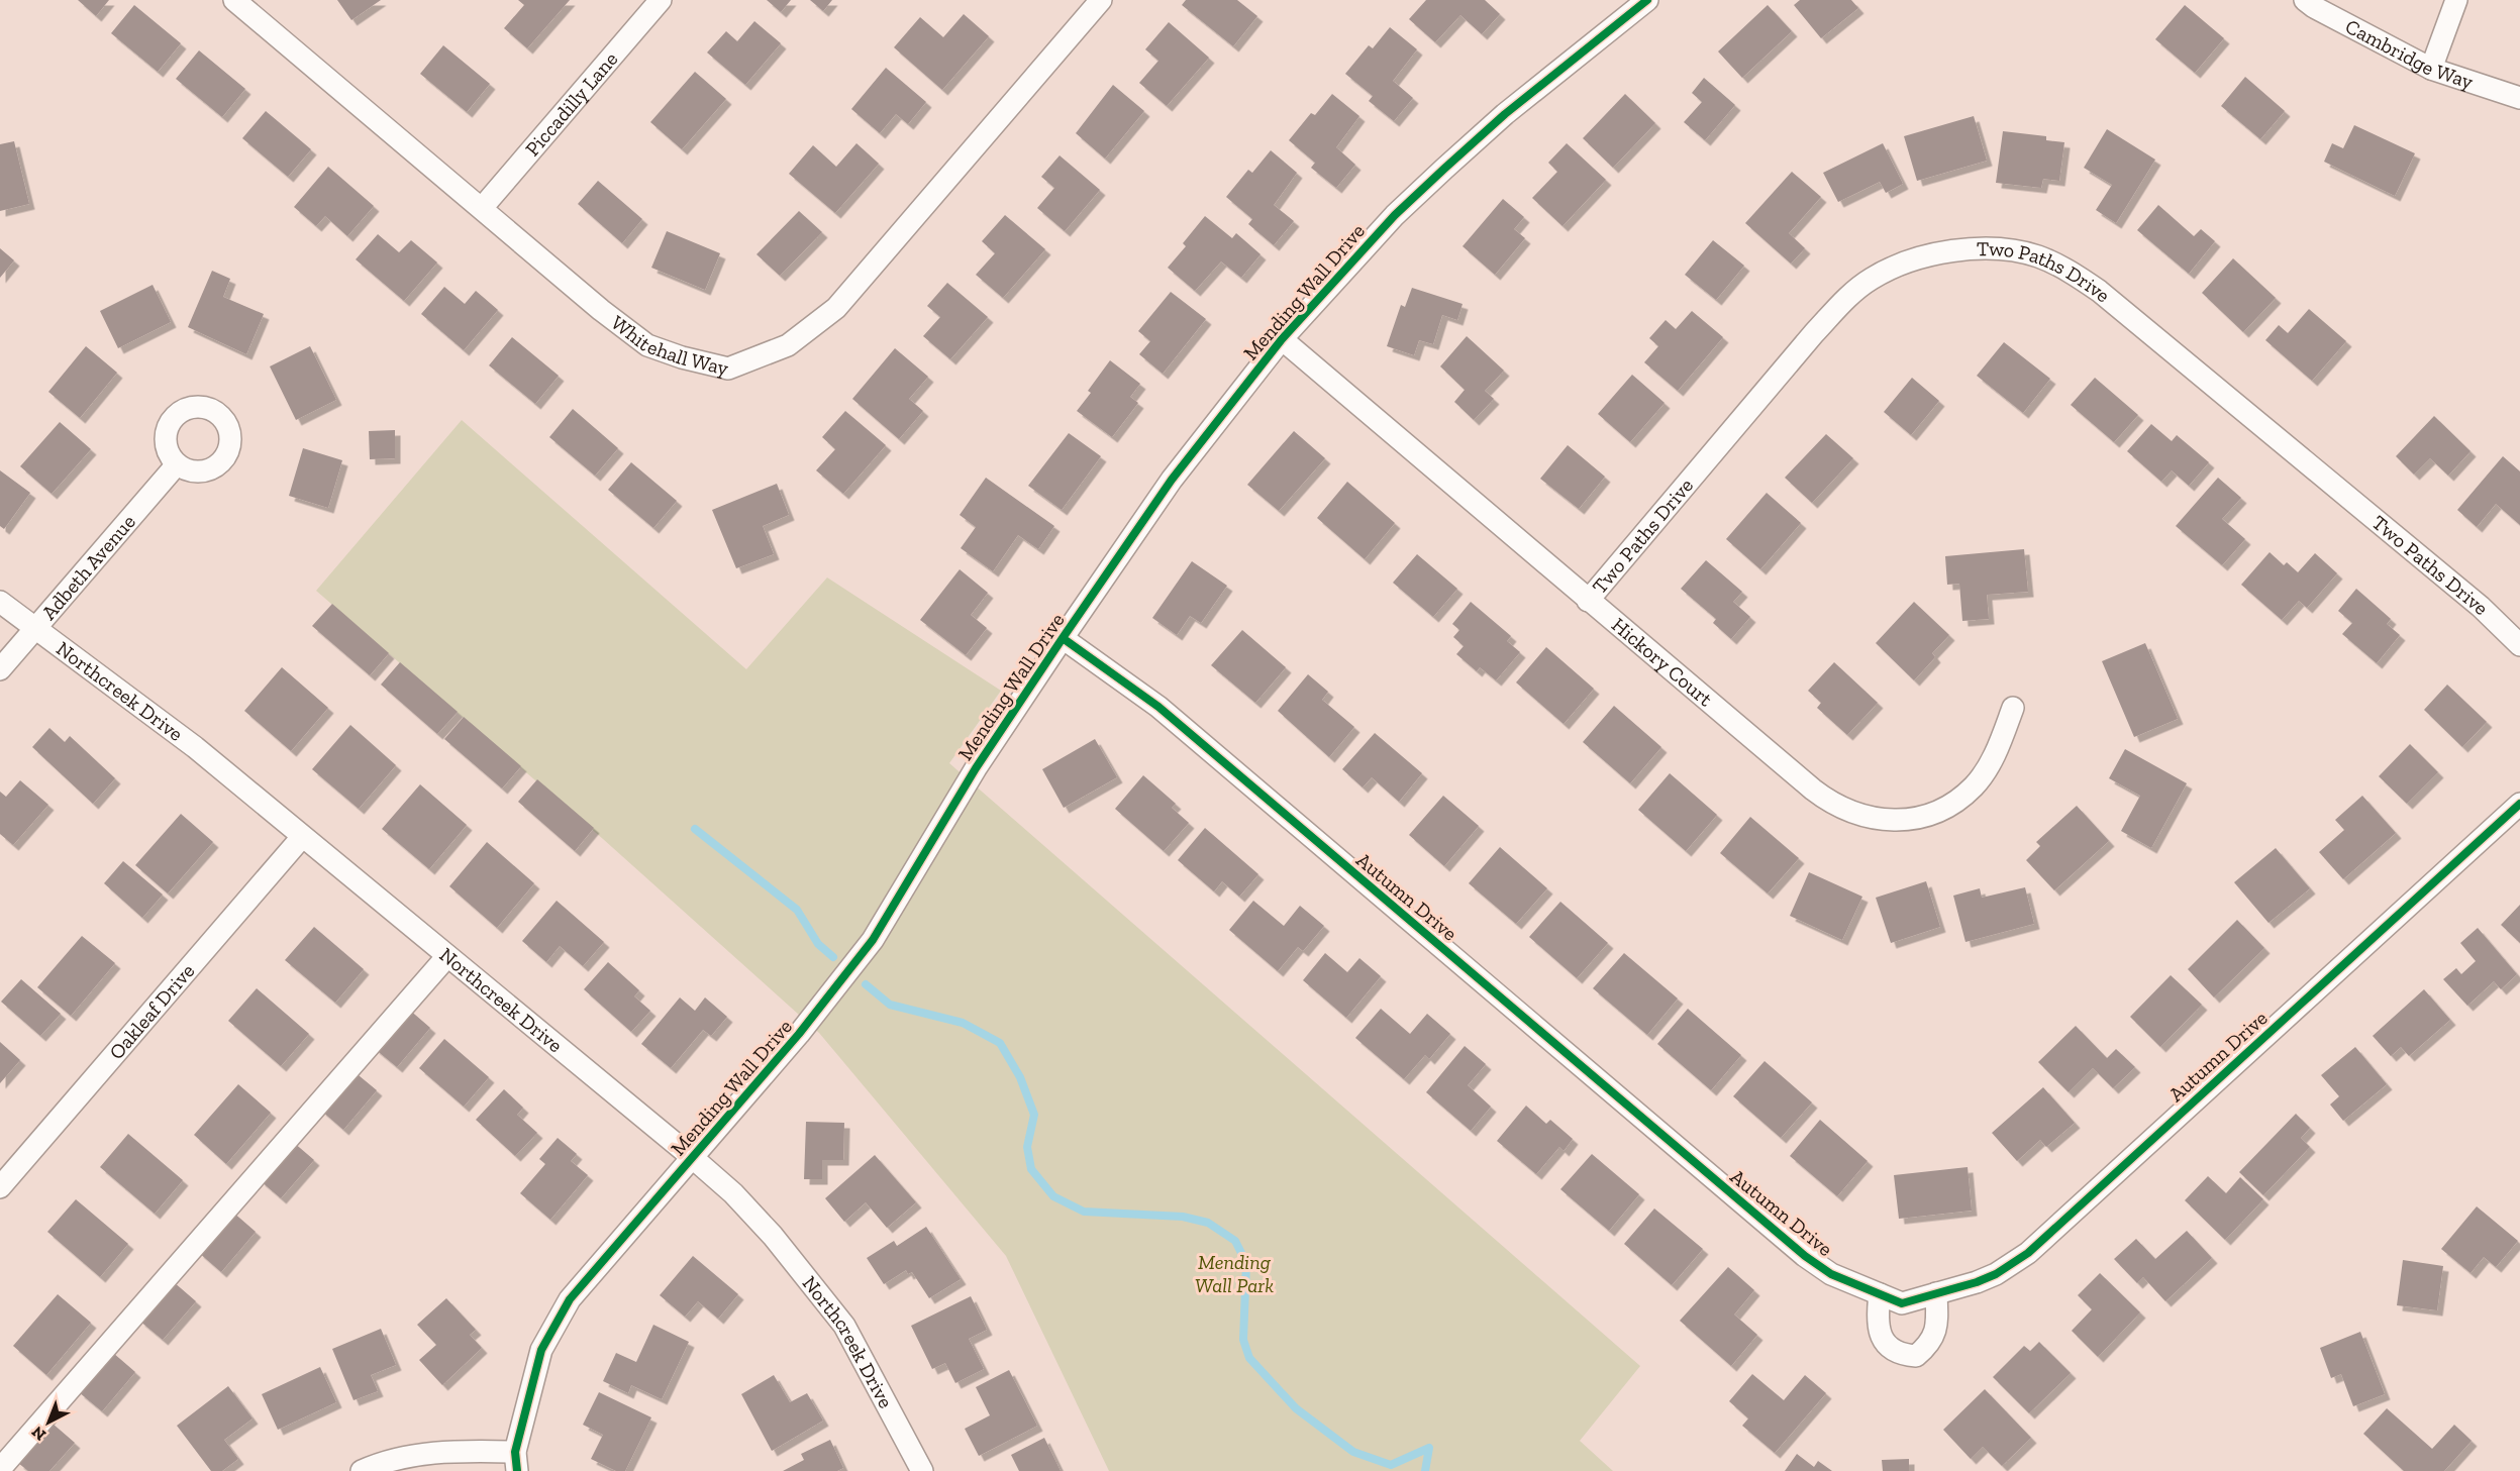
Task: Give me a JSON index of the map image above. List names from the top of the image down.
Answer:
{
  "streets": {
    "street": [
      "Cambridge Way",
      "Piccadilly Lane",
      "Two Paths Drive",
      "Mending Wall Drive",
      "Whitehall Way",
      "Adbeth Avenue",
      "Hickory Court",
      "Northcreek Drive",
      "Autumn Drive",
      "Oakleaf Drive"
    ]
  },
  "crossings": [
    ["Piccadilly Lane", "Whitehall Way"],
    ["Two Paths Drive", "Hickory Court"],
    ["Mending Wall Drive", "Hickory Court"],
    ["Mending Wall Drive", "Northcreek Drive"],
    ["Mending Wall Drive", "Autumn Drive"],
    ["Adbeth Avenue", "Northcreek Drive"],
    ["Northcreek Drive", "Oakleaf Drive"]
  ],
  "parks": ["Mending Wall Park"],
  "north": "bottom left"
}
